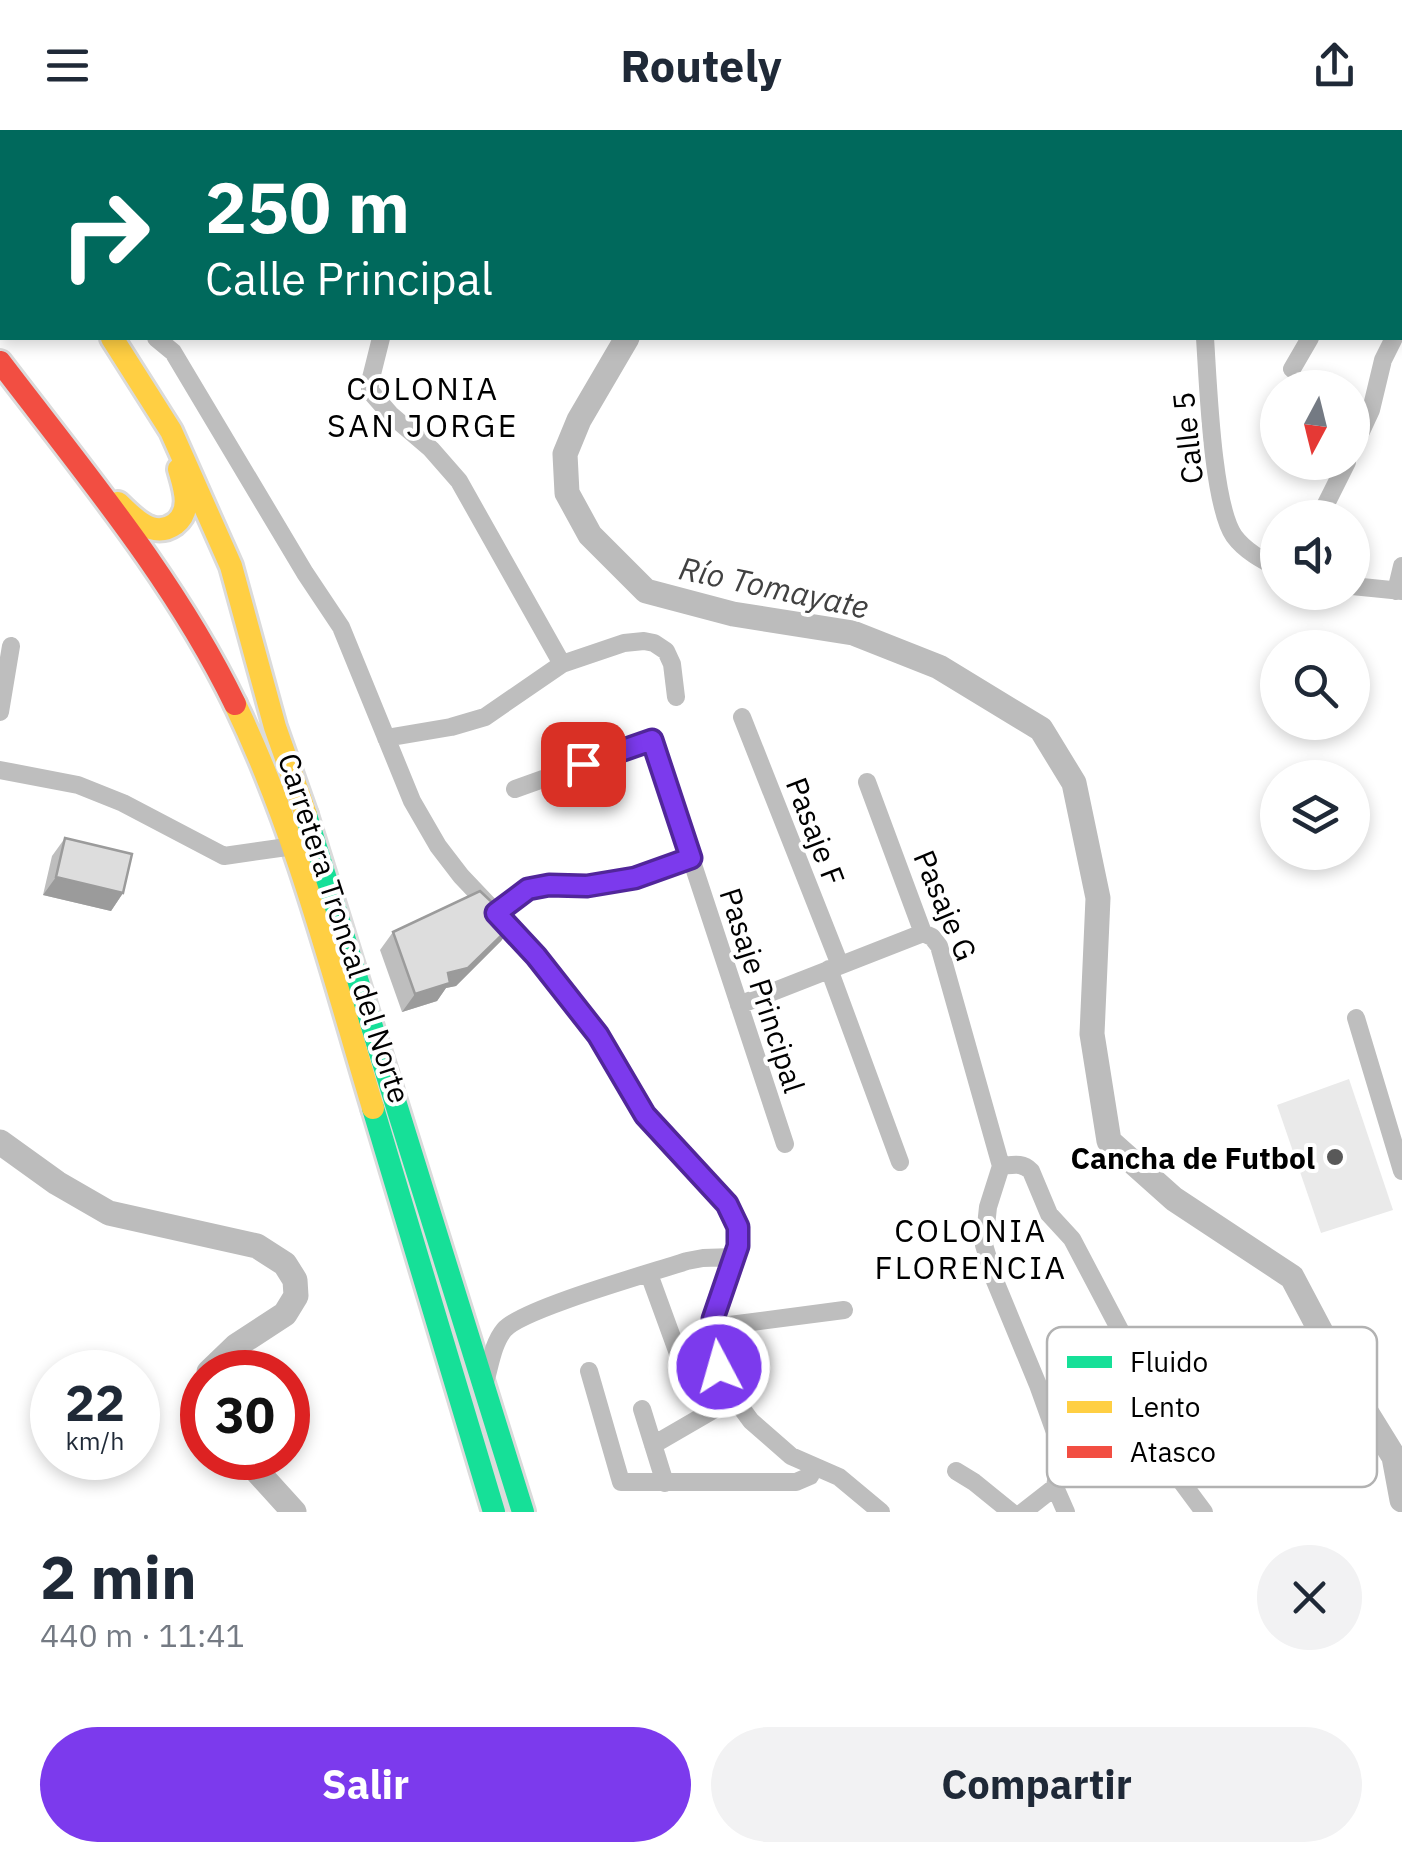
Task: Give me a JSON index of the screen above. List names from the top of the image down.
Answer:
{
  "streets": {
    "main road": ["Carretera Troncal del Norte"],
    "street": [
      "Calle 5",
      "Pasaje F",
      "Pasaje G",
      "Pasaje Principal"
    ]
  },
  "districts": ["COLONIA SAN JORGE", "COLONIA FLORENCIA"],
  "water": ["Río Tomayate"],
  "places": ["Cancha de Futbol"],
  "legend": ["Fluido", "Lento", "Atasco"],
  "north": "bottom",
  "page": {
    "header": "Routely",
    "turn": ["250 m", "Calle Principal"],
    "speed": "22 km/h",
    "limit": "30",
    "heading": ["2 min", "440 m · 11:41"],
    "buttons": ["Salir", "Compartir"]
  }
}
